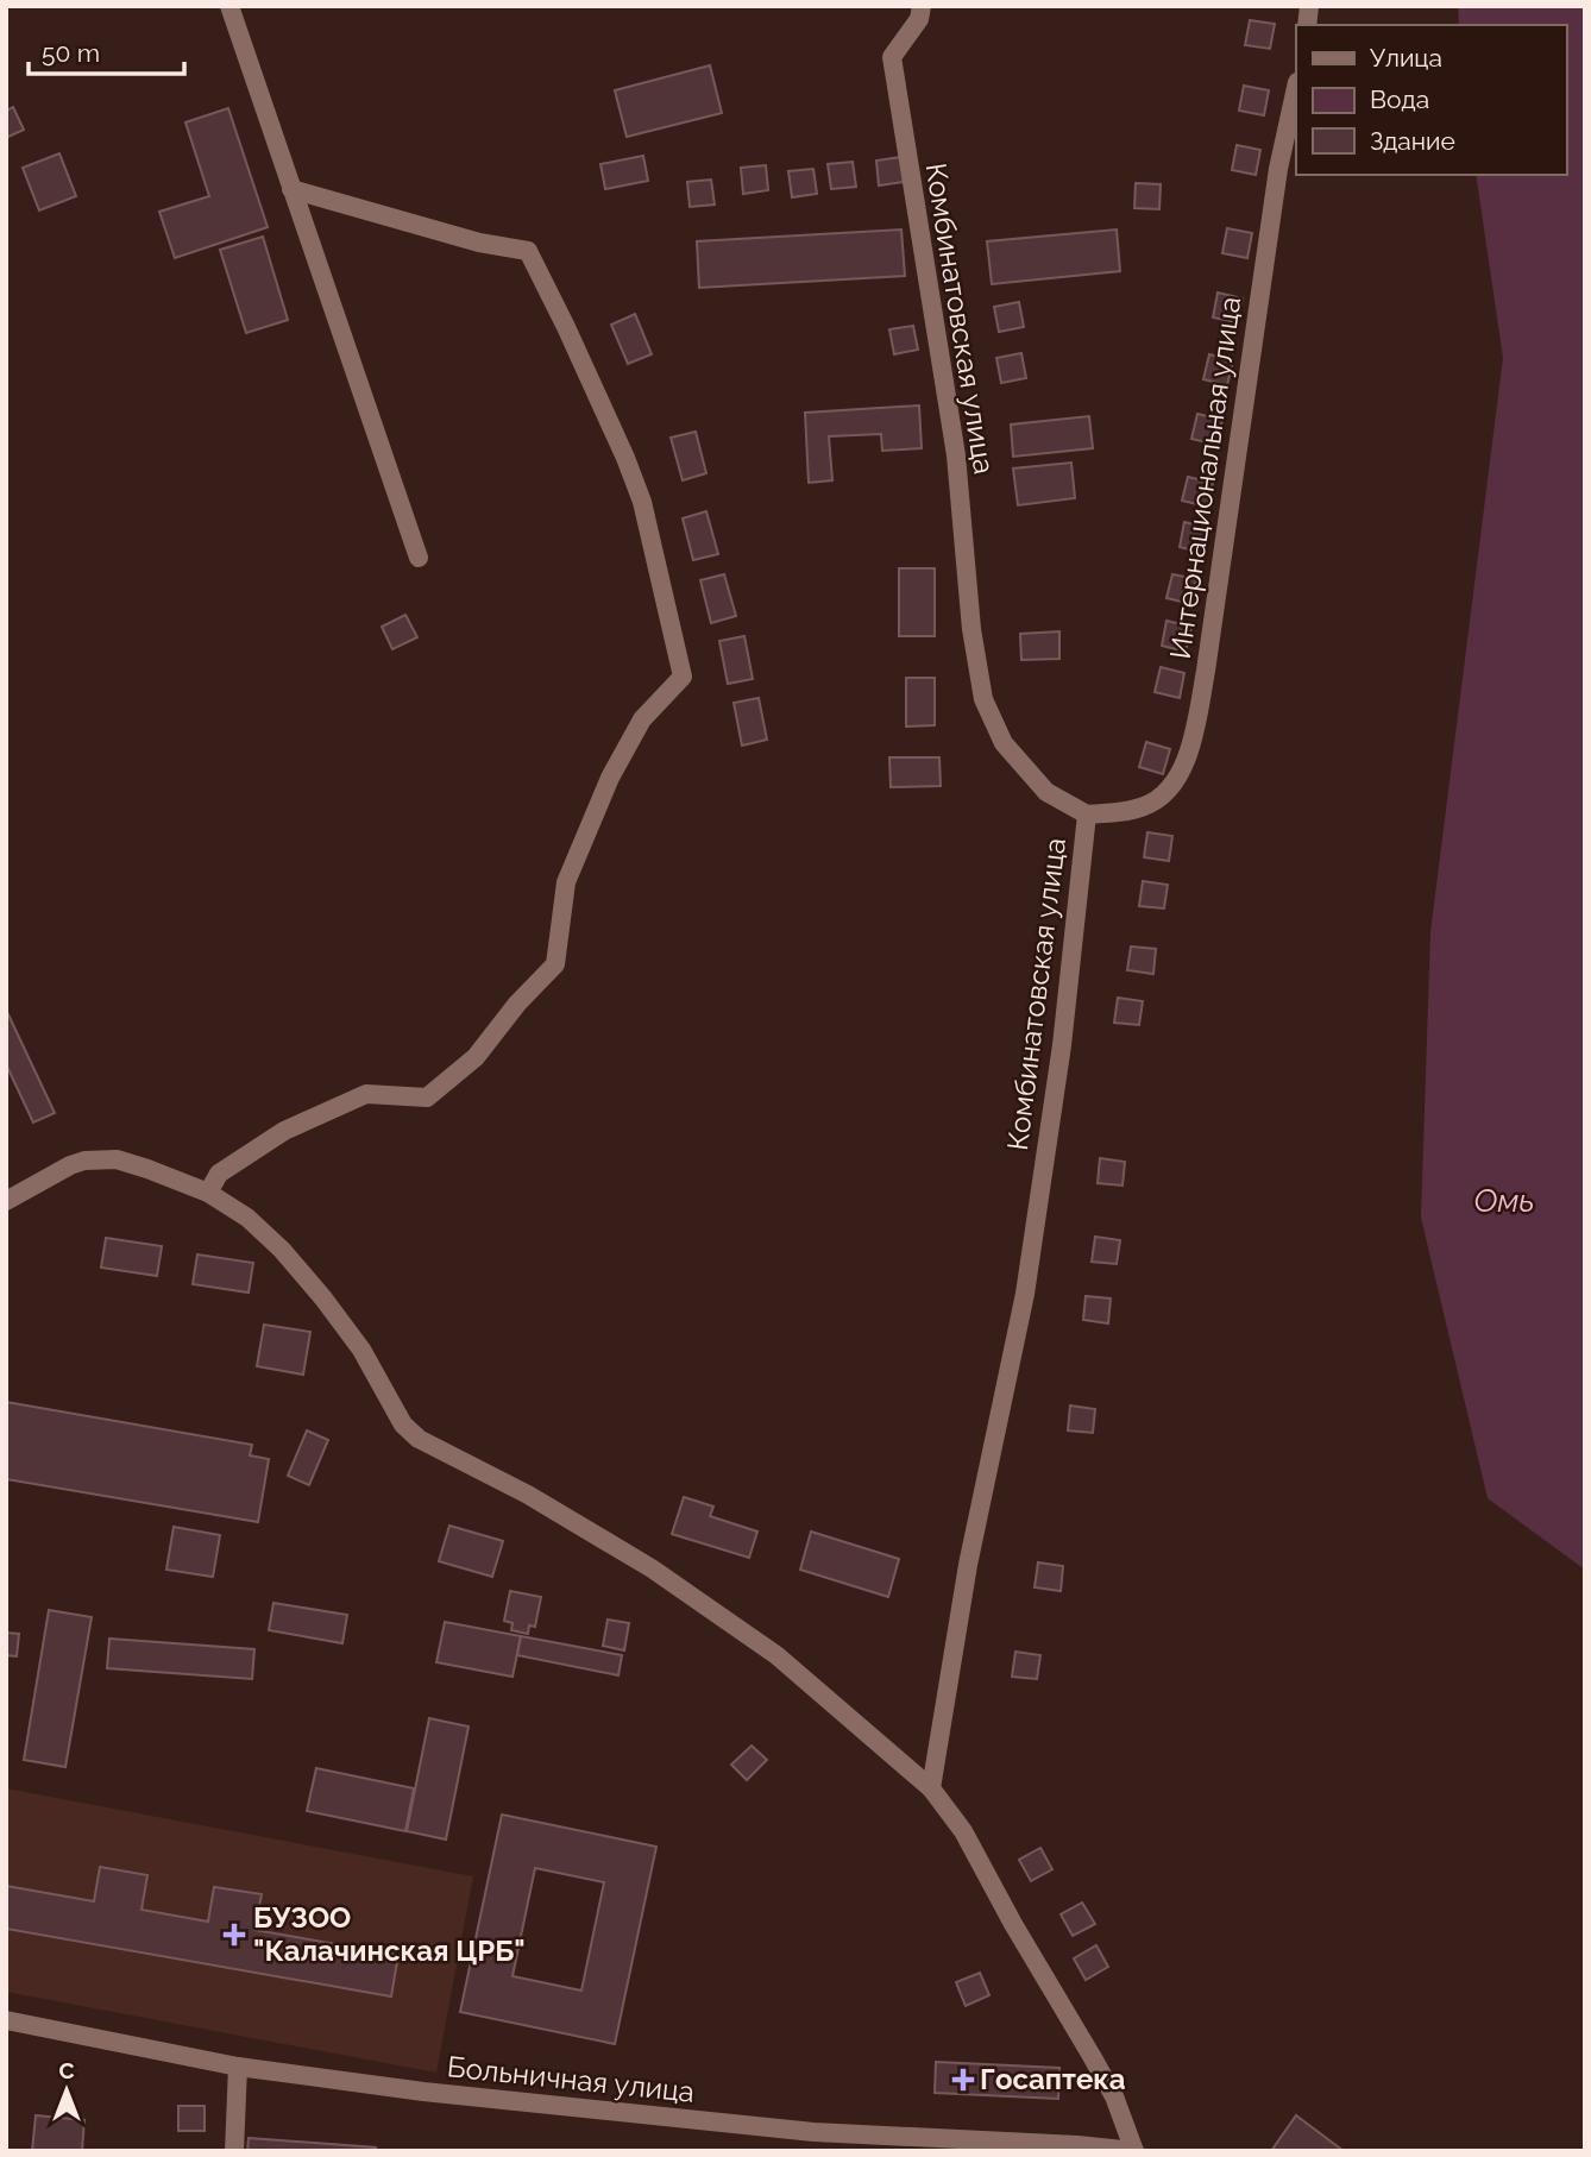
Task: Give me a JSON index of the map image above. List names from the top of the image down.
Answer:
{
  "streets": {
    "street": ["Комбинатовская улица", "Интернациональная улица", "Больничная улица"]
  },
  "crossings": [
    ["Комбинатовская улица", "Интернациональная улица"]
  ],
  "water": ["Омь"],
  "places": {
    "health": ["БУЗОО \"Калачинская ЦРБ\"", "Госаптека"]
  },
  "legend": ["Улица", "Вода", "Здание"],
  "scale_bar": "50 m",
  "north": "top"
}
